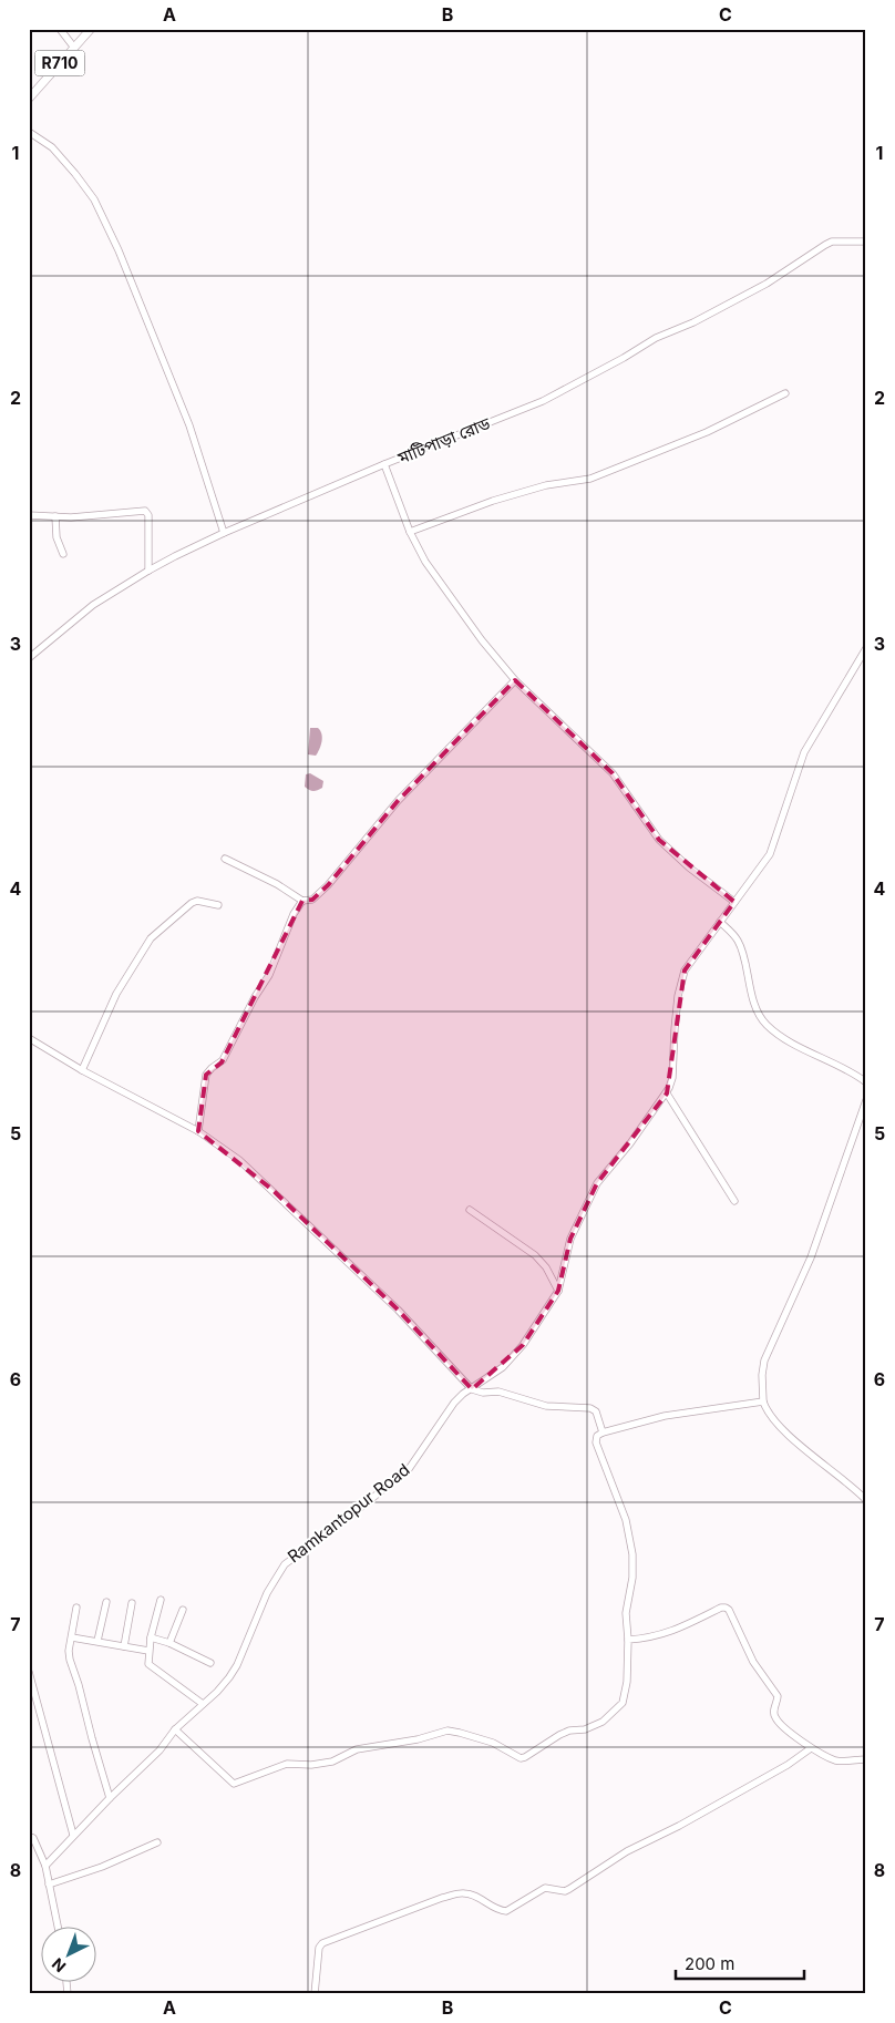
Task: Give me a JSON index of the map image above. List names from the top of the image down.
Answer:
{
  "streets": {
    "main road": ["R710"],
    "street": ["মাটিপাড়া রোড", "Ramkantopur Road"]
  },
  "scale_bar": "200 m",
  "north": "bottom left",
  "grid": {
    "columns": ["A", "B", "C"],
    "rows": [
      "1",
      "2",
      "3",
      "4",
      "5",
      "6",
      "7",
      "8"
    ]
  }
}
